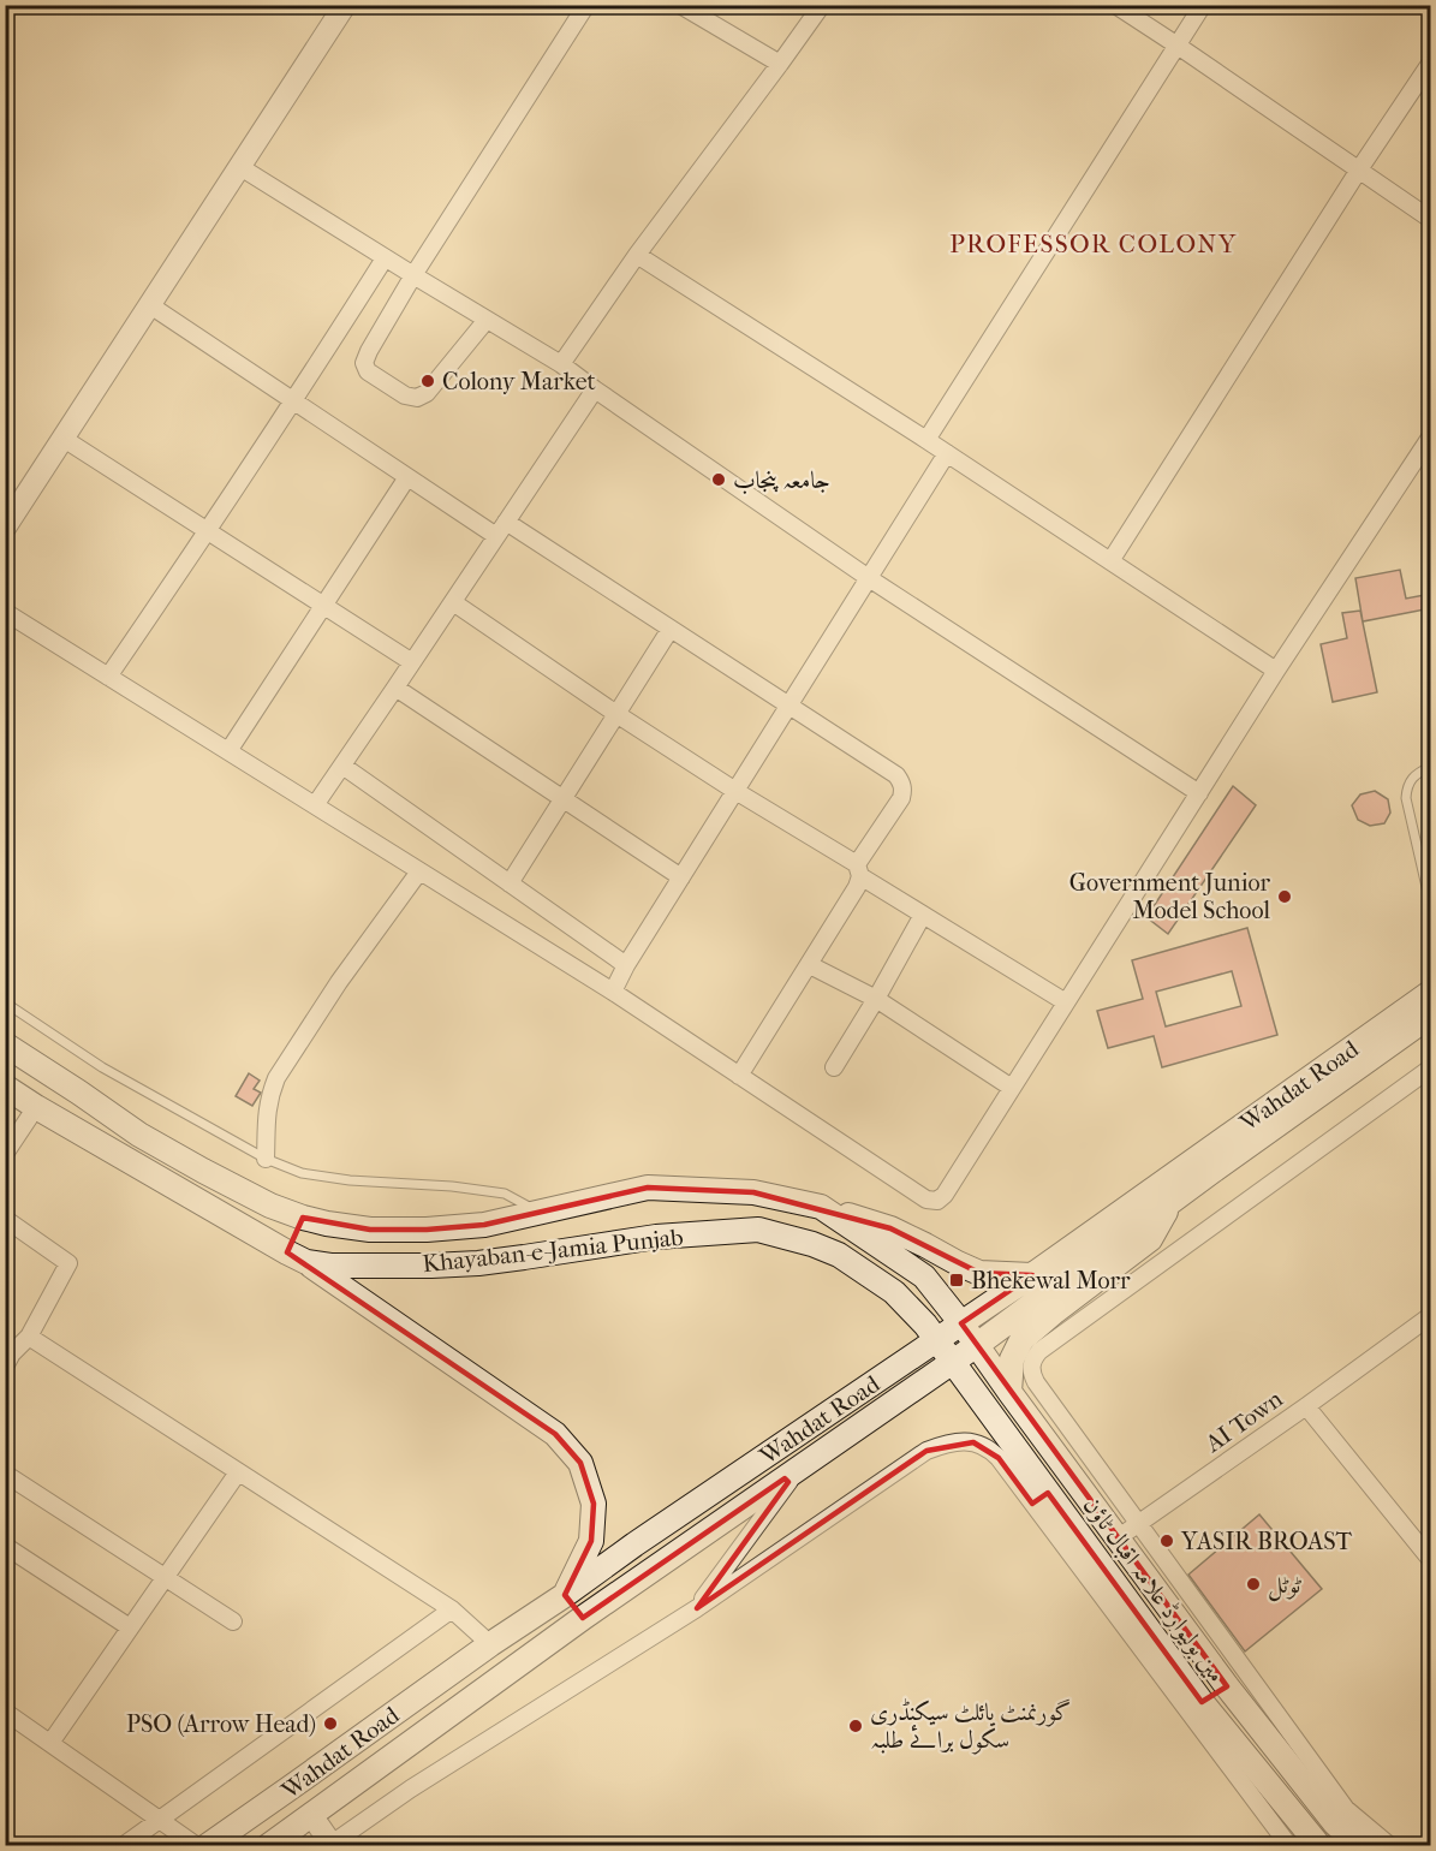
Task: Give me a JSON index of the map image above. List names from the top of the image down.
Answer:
{
  "streets": {
    "main road": ["Wahdat Road", "Khayaban-e-Jamia Punjab", "مین بولیوارڈ علامہ اقبال ٹاؤن"],
    "street": ["AI Town"]
  },
  "crossings": [
    ["Wahdat Road", "Khayaban-e-Jamia Punjab"],
    ["Wahdat Road", "مین بولیوارڈ علامہ اقبال ٹاؤن"],
    ["Khayaban-e-Jamia Punjab", "مین بولیوارڈ علامہ اقبال ٹاؤن"],
    ["AI Town", "مین بولیوارڈ علامہ اقبال ٹاؤن"]
  ],
  "districts": ["PROFESSOR COLONY"],
  "places": {
    "other": [
      "Colony Market",
      "جامعہ پنجاب",
      "Government Junior Model School",
      "YASIR BROAST",
      "ٹوٹل",
      "PSO (Arrow Head)",
      "گورنمنٹ پائلٹ سیکنڈری سکول برائے طلبہ"
    ],
    "transit": ["Bhekewal Morr"]
  }
}
